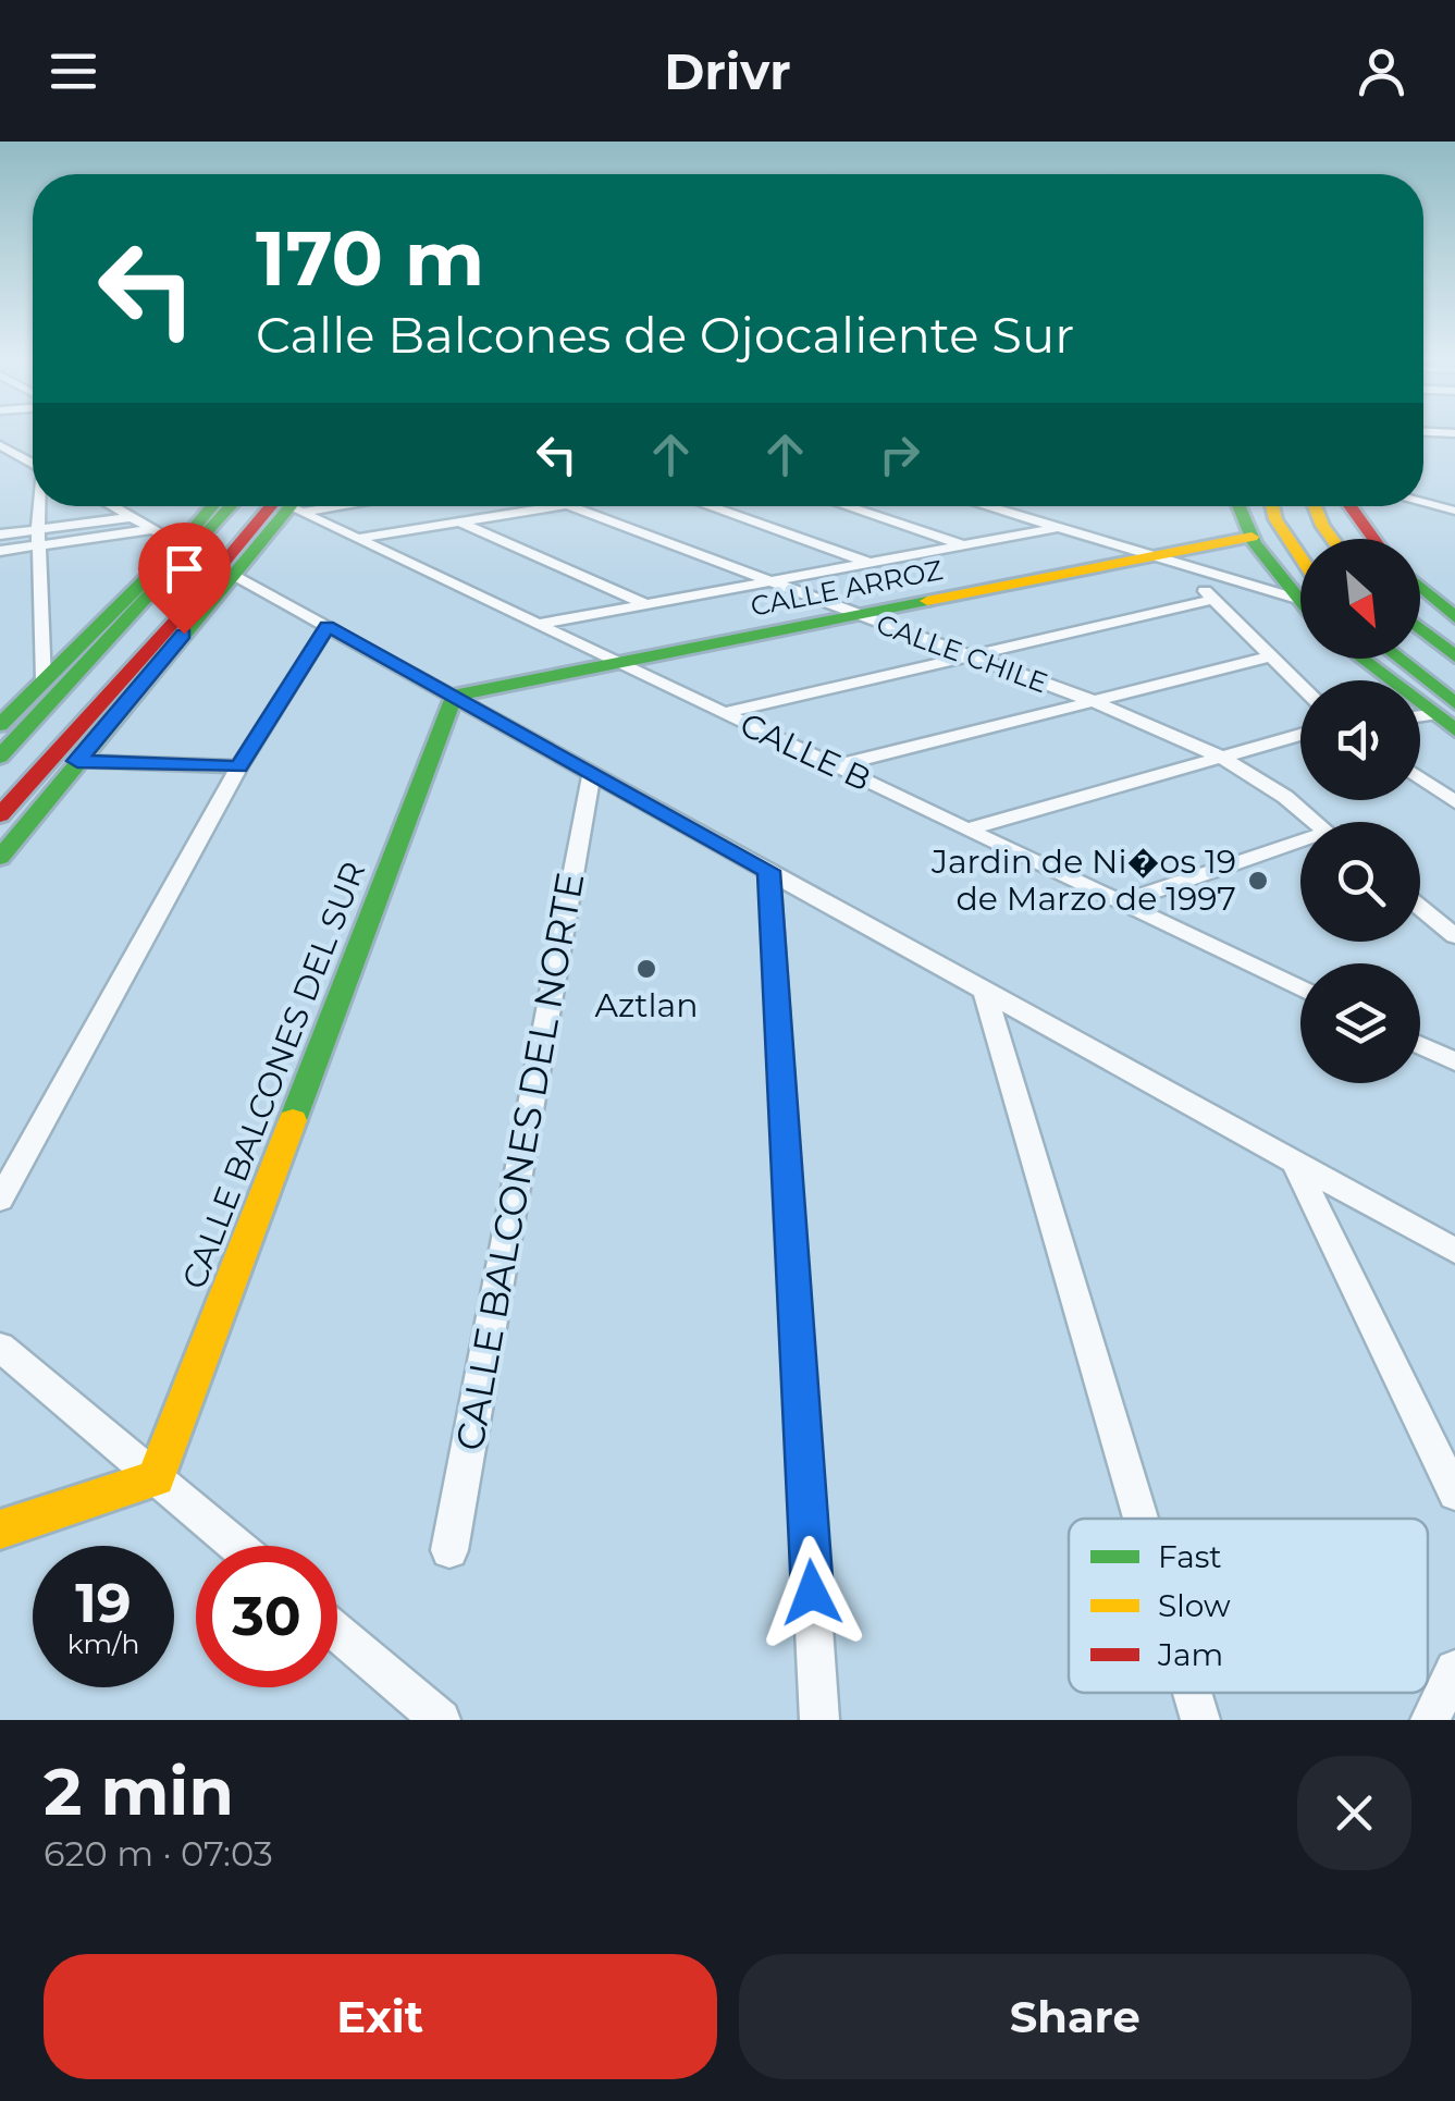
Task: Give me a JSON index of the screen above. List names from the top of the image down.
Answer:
{
  "streets": {
    "main road": ["CALLE ARROZ", "CALLE BALCONES DEL SUR"],
    "street": ["CALLE CHILE", "CALLE B", "CALLE BALCONES DEL NORTE"]
  },
  "crossings": [
    ["CALLE ARROZ", "CALLE CHILE"],
    ["CALLE ARROZ", "CALLE B"],
    ["CALLE ARROZ", "CALLE BALCONES DEL SUR"]
  ],
  "places": ["Jardin de Ni�os 19 de Marzo de 1997", "Aztlan"],
  "legend": ["Fast", "Slow", "Jam"],
  "north": "bottom right",
  "page": {
    "header": "Drivr",
    "turn": ["170 m", "Calle Balcones de Ojocaliente Sur"],
    "speed": "19 km/h",
    "limit": "30",
    "heading": ["2 min", "620 m · 07:03"],
    "buttons": ["Exit", "Share"]
  }
}
